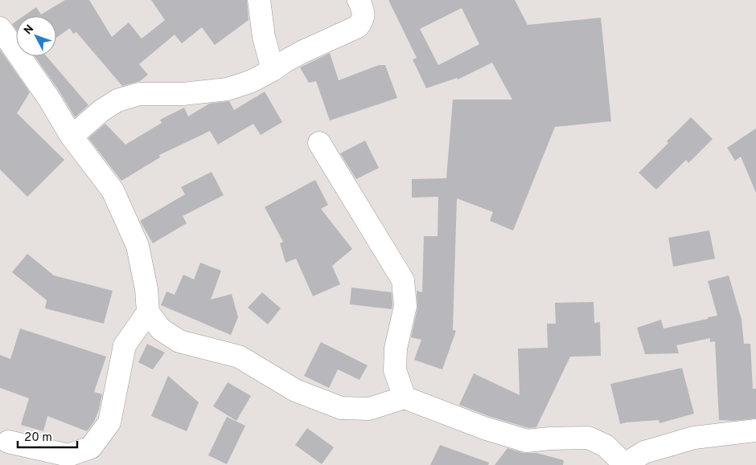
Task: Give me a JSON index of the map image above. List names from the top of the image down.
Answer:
{
  "scale_bar": "20 m",
  "north": "top left"
}
